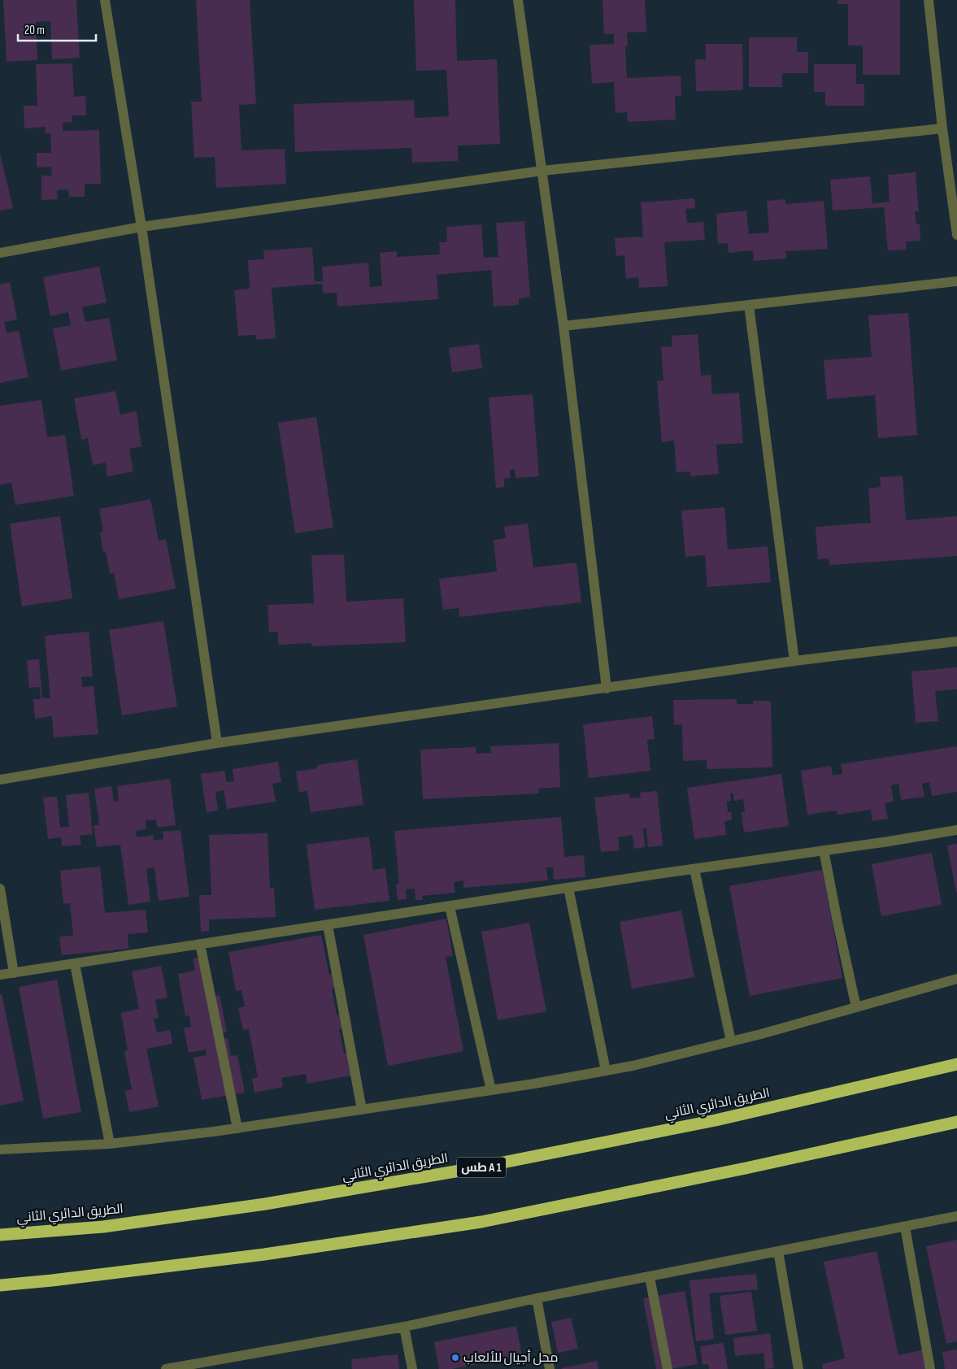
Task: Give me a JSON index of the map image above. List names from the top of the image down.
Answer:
{
  "streets": {
    "highway": ["الطريق الدائري الثاني", "طس A 1"]
  },
  "places": ["محل أجيال للألعاب"],
  "scale_bar": "20 m"
}
